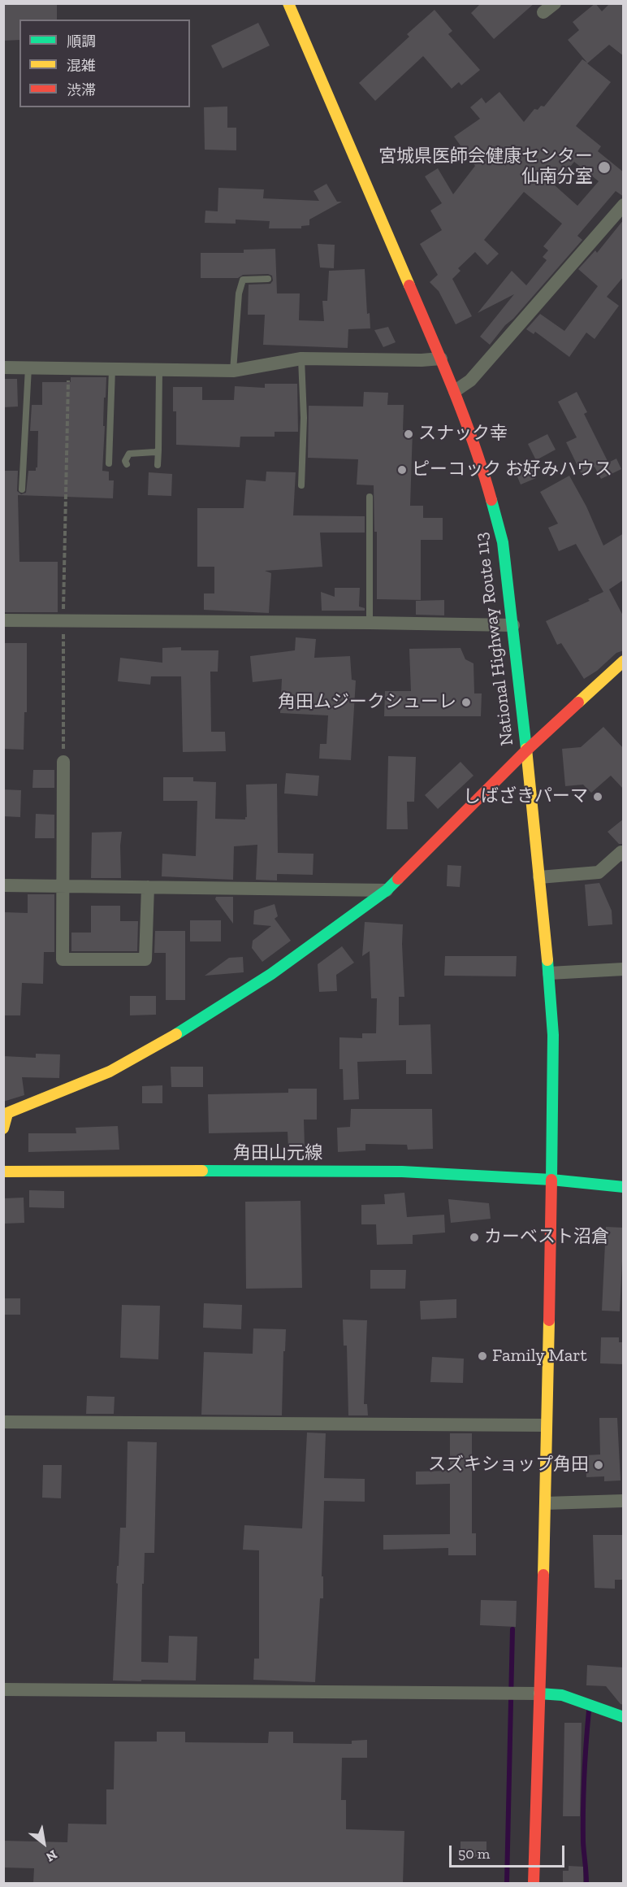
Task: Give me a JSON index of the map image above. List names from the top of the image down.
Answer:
{
  "streets": {
    "main road": ["National Highway Route 113", "角田山元線"]
  },
  "crossings": [
    ["National Highway Route 113", "角田山元線"]
  ],
  "places": [
    "宮城県医師会健康センター 仙南分室",
    "スナック幸",
    "ピーコック お好みハウス",
    "角田ムジークシューレ",
    "しばざきパーマ",
    "カーベスト沼倉",
    "Family Mart",
    "スズキショップ角田"
  ],
  "legend": ["順調", "混雑", "渋滞"],
  "scale_bar": "50 m",
  "north": "bottom right"
}
